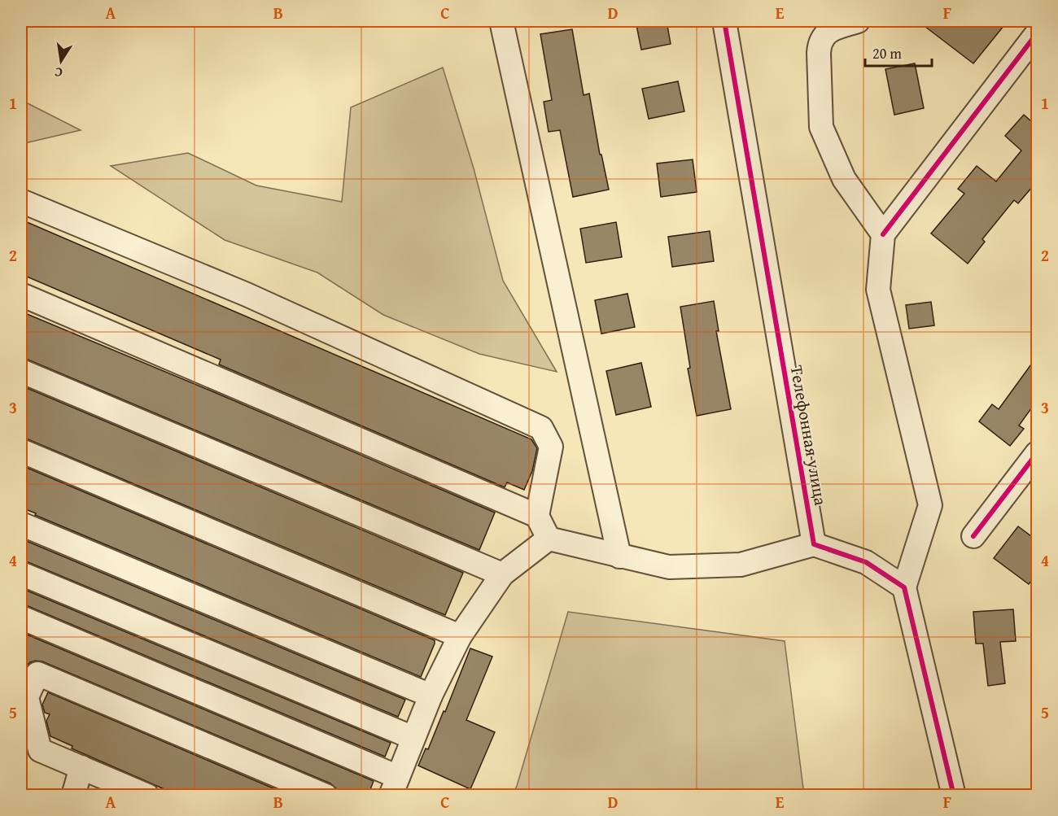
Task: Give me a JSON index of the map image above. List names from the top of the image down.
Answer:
{
  "streets": {
    "street": ["Телефонная улица"]
  },
  "scale_bar": "20 m",
  "north": "bottom",
  "grid": {
    "columns": [
      "A",
      "B",
      "C",
      "D",
      "E",
      "F"
    ],
    "rows": [
      "1",
      "2",
      "3",
      "4",
      "5"
    ]
  }
}
